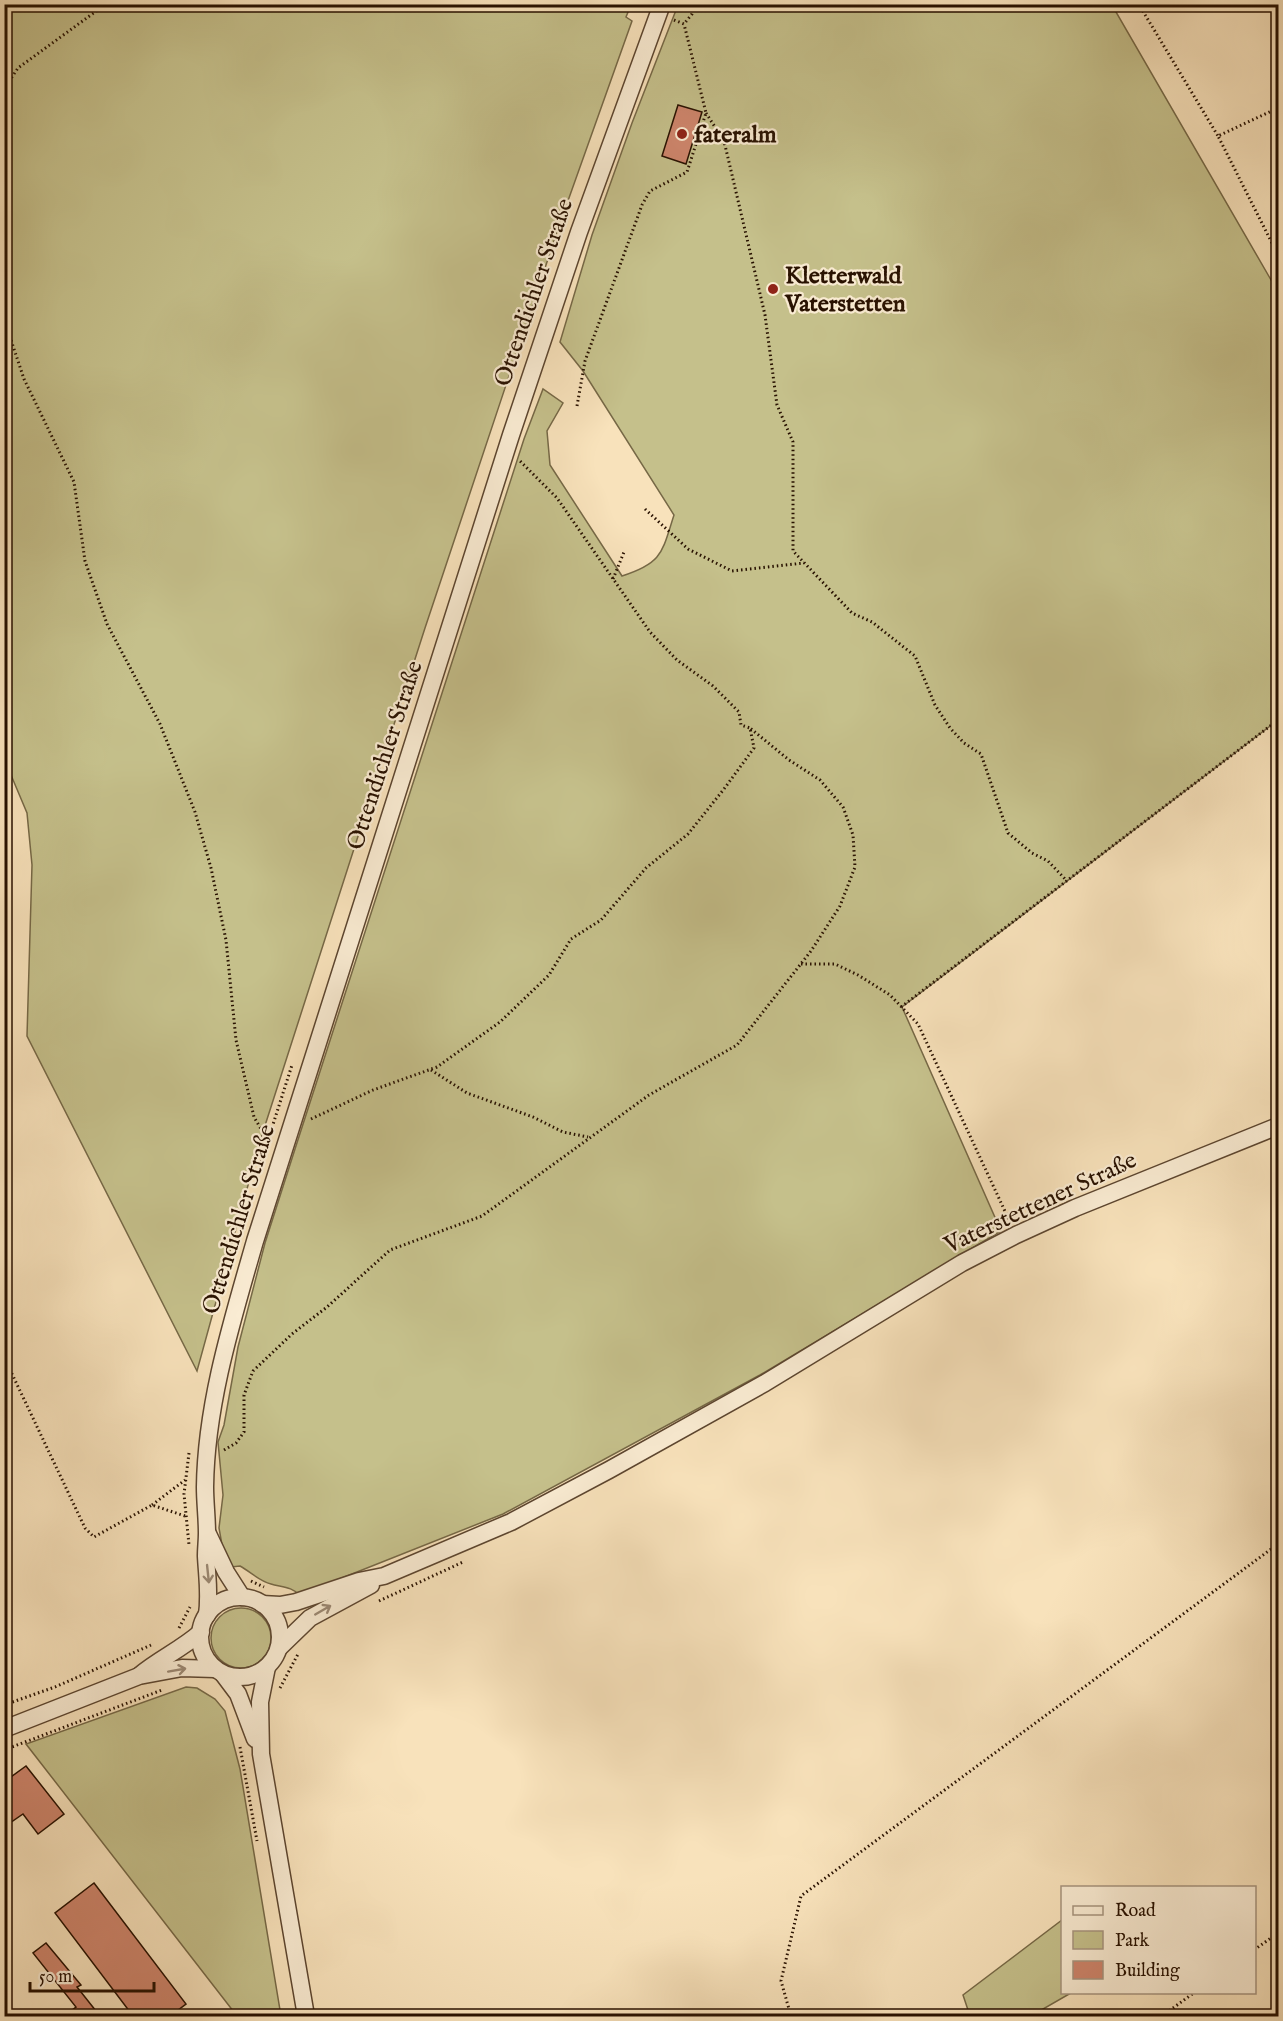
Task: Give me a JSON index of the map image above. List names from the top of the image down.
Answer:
{
  "streets": {
    "street": ["Ottendichler Straße", "Vaterstettener Straße"]
  },
  "places": ["fateralm", "Kletterwald Vaterstetten"],
  "legend": ["Road", "Park", "Building"],
  "scale_bar": "50 m"
}
